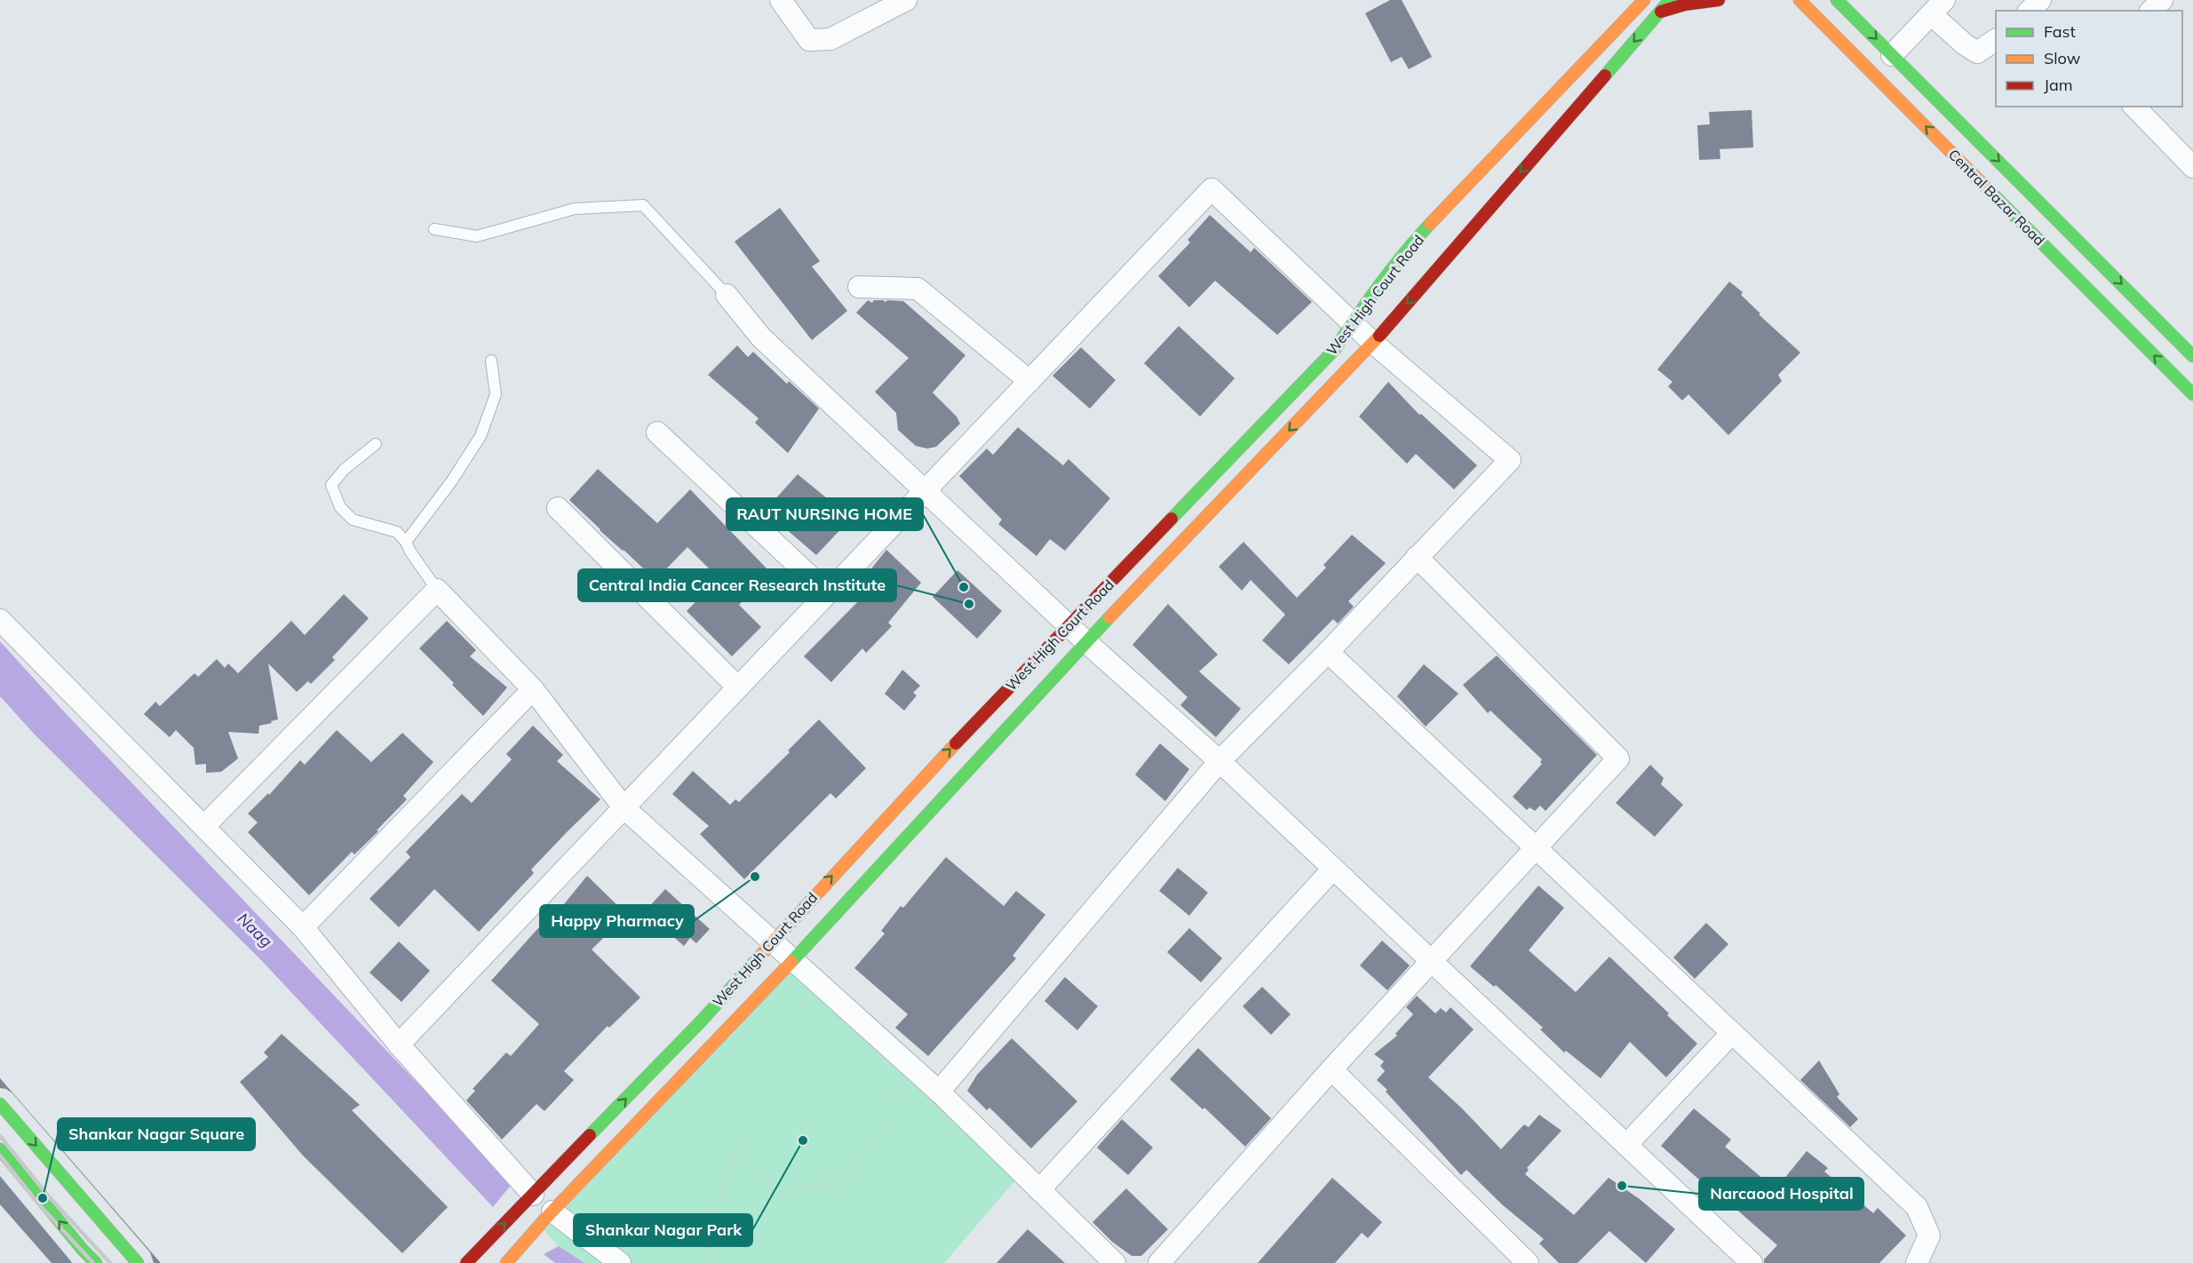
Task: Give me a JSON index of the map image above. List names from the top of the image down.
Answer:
{
  "streets": {
    "main road": ["Central Bazar Road", "West High Court Road"]
  },
  "water": ["Naag"],
  "places": [
    "RAUT NURSING HOME",
    "Central India Cancer Research Institute",
    "Happy Pharmacy",
    "Shankar Nagar Park",
    "Narcaood Hospital",
    "Shankar Nagar Square"
  ],
  "legend": ["Fast", "Slow", "Jam"]
}
